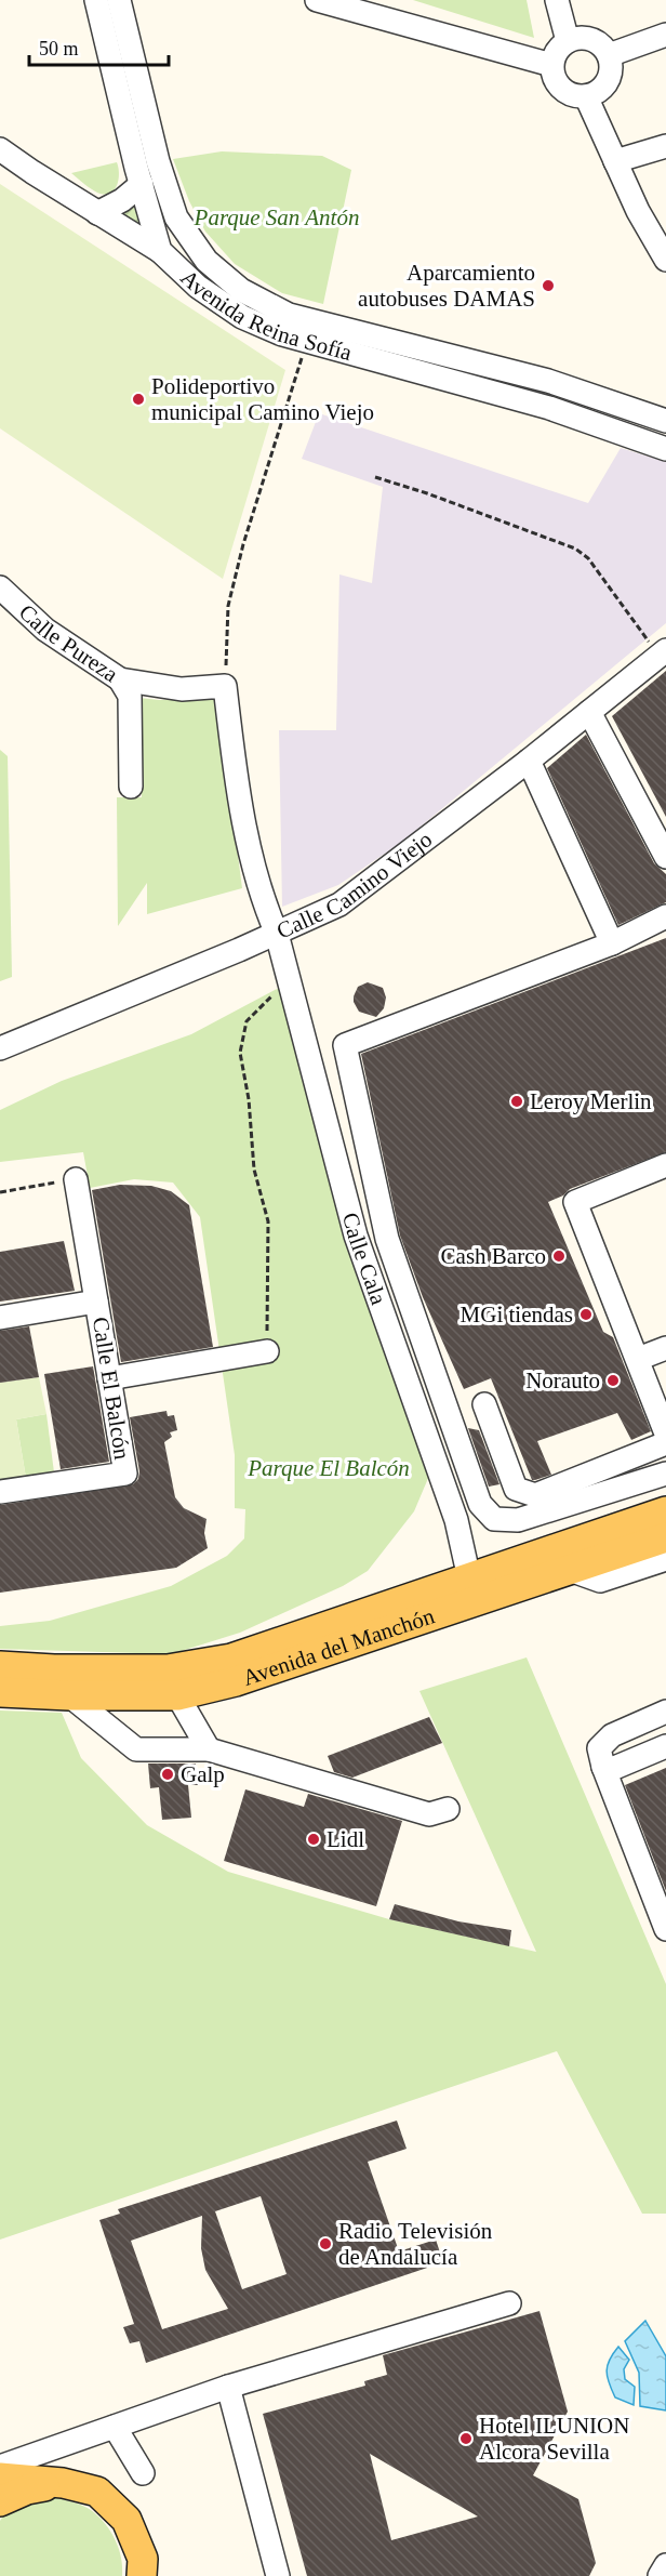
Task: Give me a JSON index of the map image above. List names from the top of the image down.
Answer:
{
  "streets": {
    "main road": ["Avenida del Manchón"],
    "street": [
      "Avenida Reina Sofía",
      "Calle Pureza",
      "Calle Camino Viejo",
      "Calle Cala",
      "Calle El Balcón"
    ]
  },
  "crossings": [
    ["Calle Pureza", "Calle Cala"],
    ["Calle Camino Viejo", "Calle Cala"],
    ["Calle Cala", "Avenida del Manchón"]
  ],
  "parks": ["Parque San Antón", "Parque El Balcón"],
  "places": [
    "Aparcamiento autobuses DAMAS",
    "Polideportivo municipal Camino Viejo",
    "Leroy Merlin",
    "Cash Barco",
    "MGi tiendas",
    "Norauto",
    "Galp",
    "Lidl",
    "Radio Televisión de Andalucía",
    "Hotel ILUNION Alcora Sevilla"
  ],
  "scale_bar": "50 m"
}
